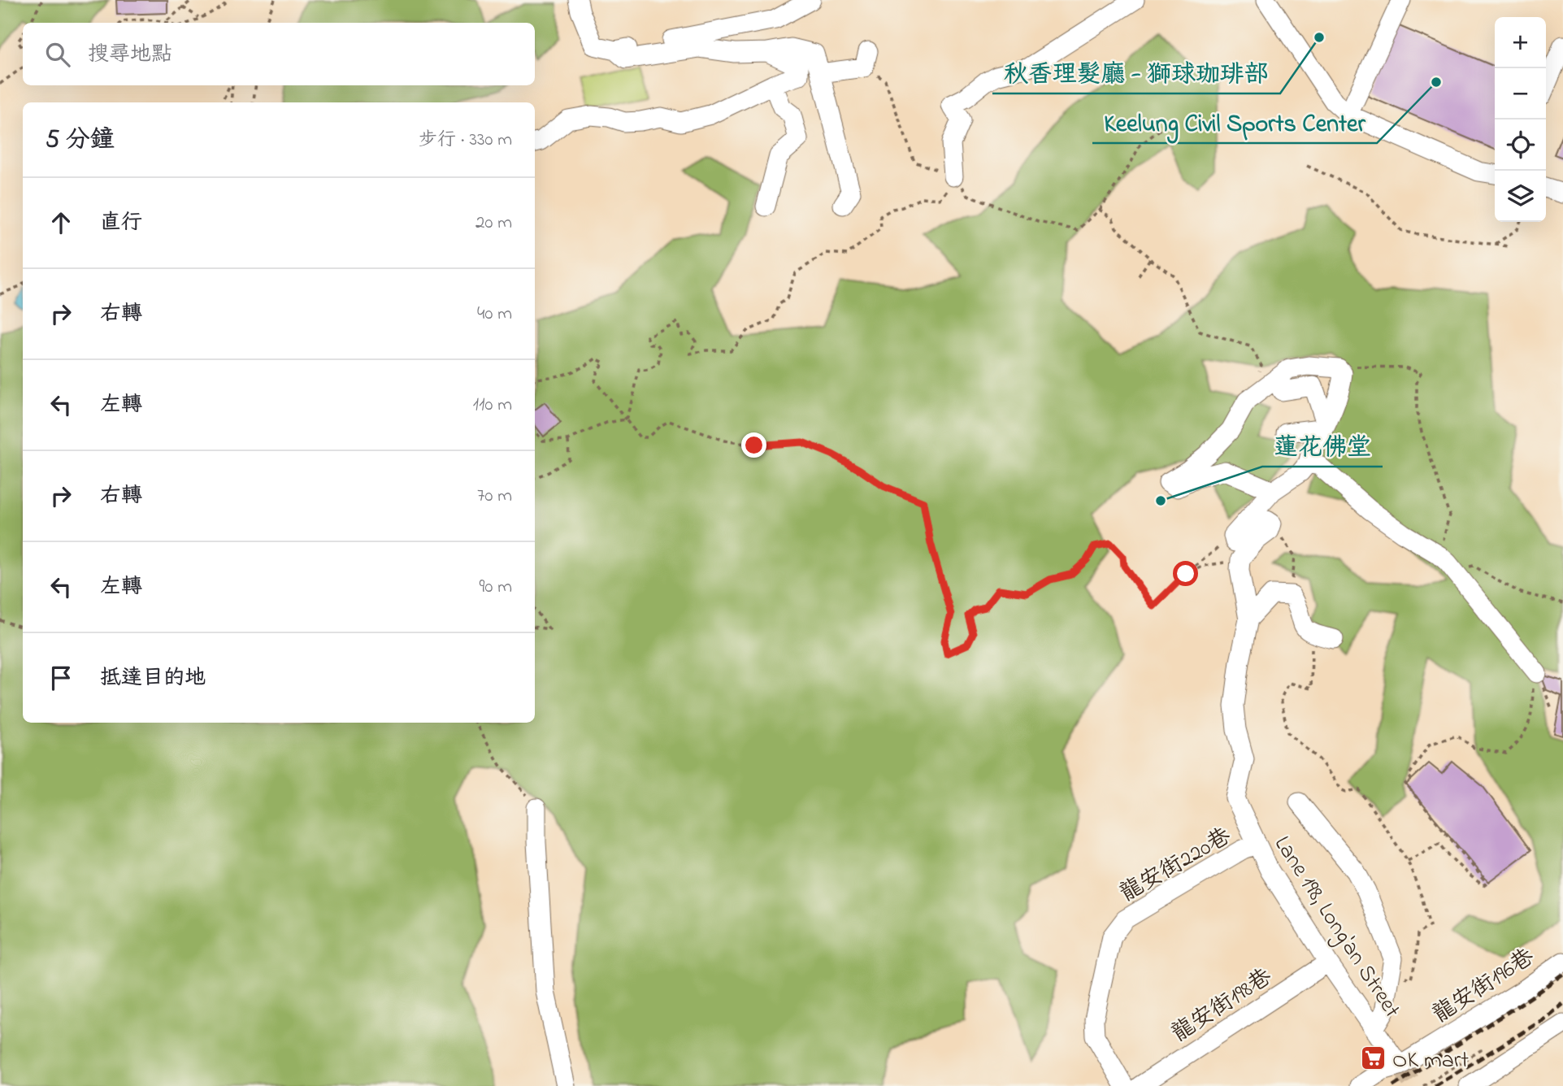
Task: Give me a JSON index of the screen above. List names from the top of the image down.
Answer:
{
  "streets": {
    "street": [
      "龍安街220巷",
      "Lane 198, Long'an Street",
      "龍安街196巷",
      "龍安街198巷"
    ]
  },
  "crossings": [
    ["龍安街220巷", "Lane 198, Long'an Street"],
    ["Lane 198, Long'an Street", "龍安街196巷"],
    ["Lane 198, Long'an Street", "龍安街198巷"]
  ],
  "places": {
    "other": ["秋香理髮廳 - 獅球珈琲部", "Keelung Civil Sports Center", "蓮花佛堂"],
    "supermarket": ["OK mart"]
  },
  "page": {
    "map_buttons": ["+", "−"],
    "search": "搜尋地點",
    "heading": ["5 分鐘", "步行 · 330 m"],
    "list": [
      ["直行", "20 m"],
      ["右轉", "40 m"],
      ["左轉", "110 m"],
      ["右轉", "70 m"],
      ["左轉", "90 m"],
      "抵達目的地"
    ]
  }
}
